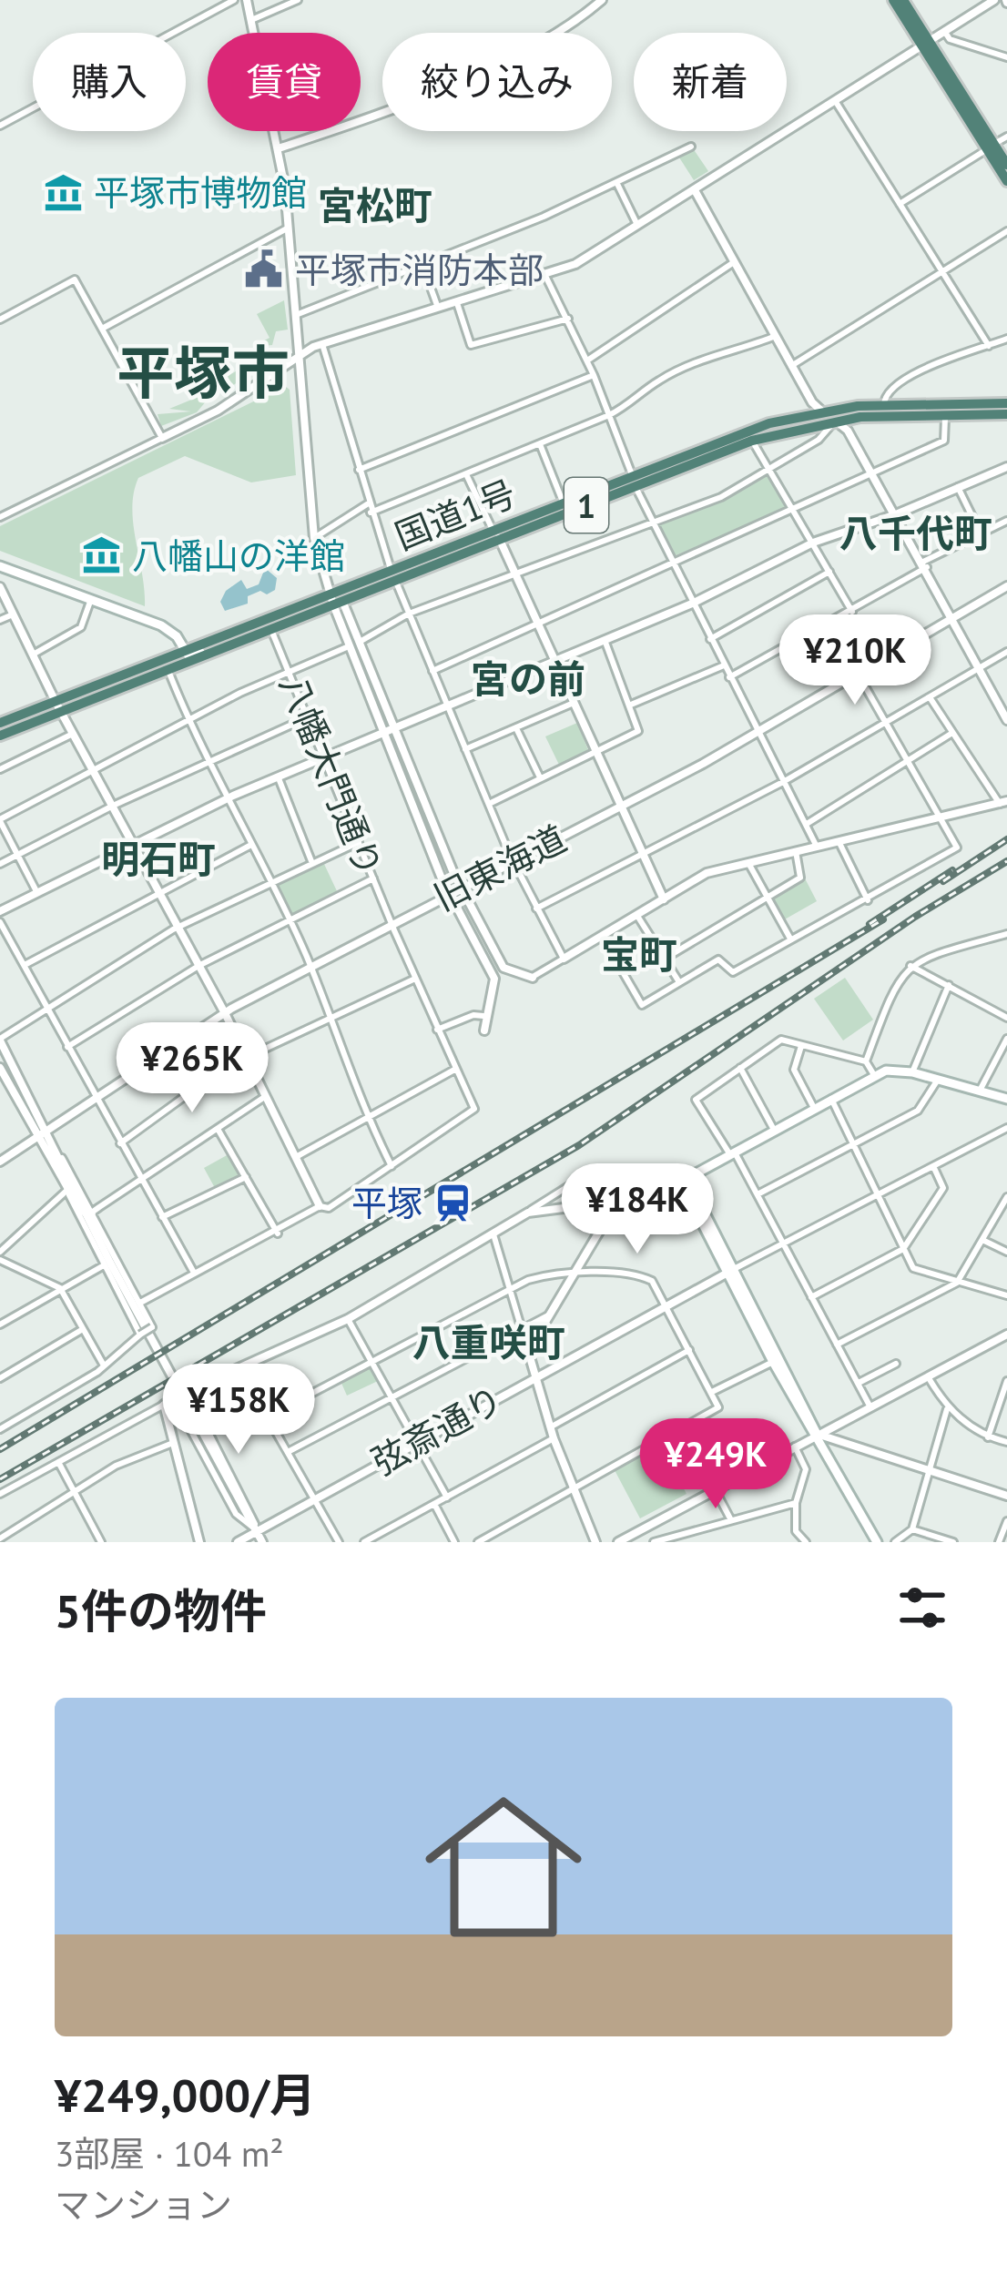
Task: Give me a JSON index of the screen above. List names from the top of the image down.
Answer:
{
  "streets": {
    "highway": ["1", "国道1号"],
    "street": ["八幡大門通り", "旧東海道", "弦斎通り"]
  },
  "crossings": [
    ["国道1号", "八幡大門通り"],
    ["八幡大門通り", "旧東海道"]
  ],
  "districts": [
    "宮松町",
    "平塚市",
    "八千代町",
    "宮の前",
    "明石町",
    "宝町",
    "八重咲町"
  ],
  "places": {
    "museum": ["平塚市博物館", "八幡山の洋館"],
    "public building": ["平塚市消防本部"],
    "station": ["平塚"]
  },
  "page": {
    "chip": [
      "購入",
      "賃貸",
      "絞り込み",
      "新着"
    ],
    "price": [
      "¥210K",
      "¥265K",
      "¥184K",
      "¥158K",
      "¥249K"
    ],
    "heading": "5件の物件",
    "list": [
      {
        "name": "¥249,000/月",
        "note": "3部屋 · 104 m² · マンション"
      }
    ]
  }
}
